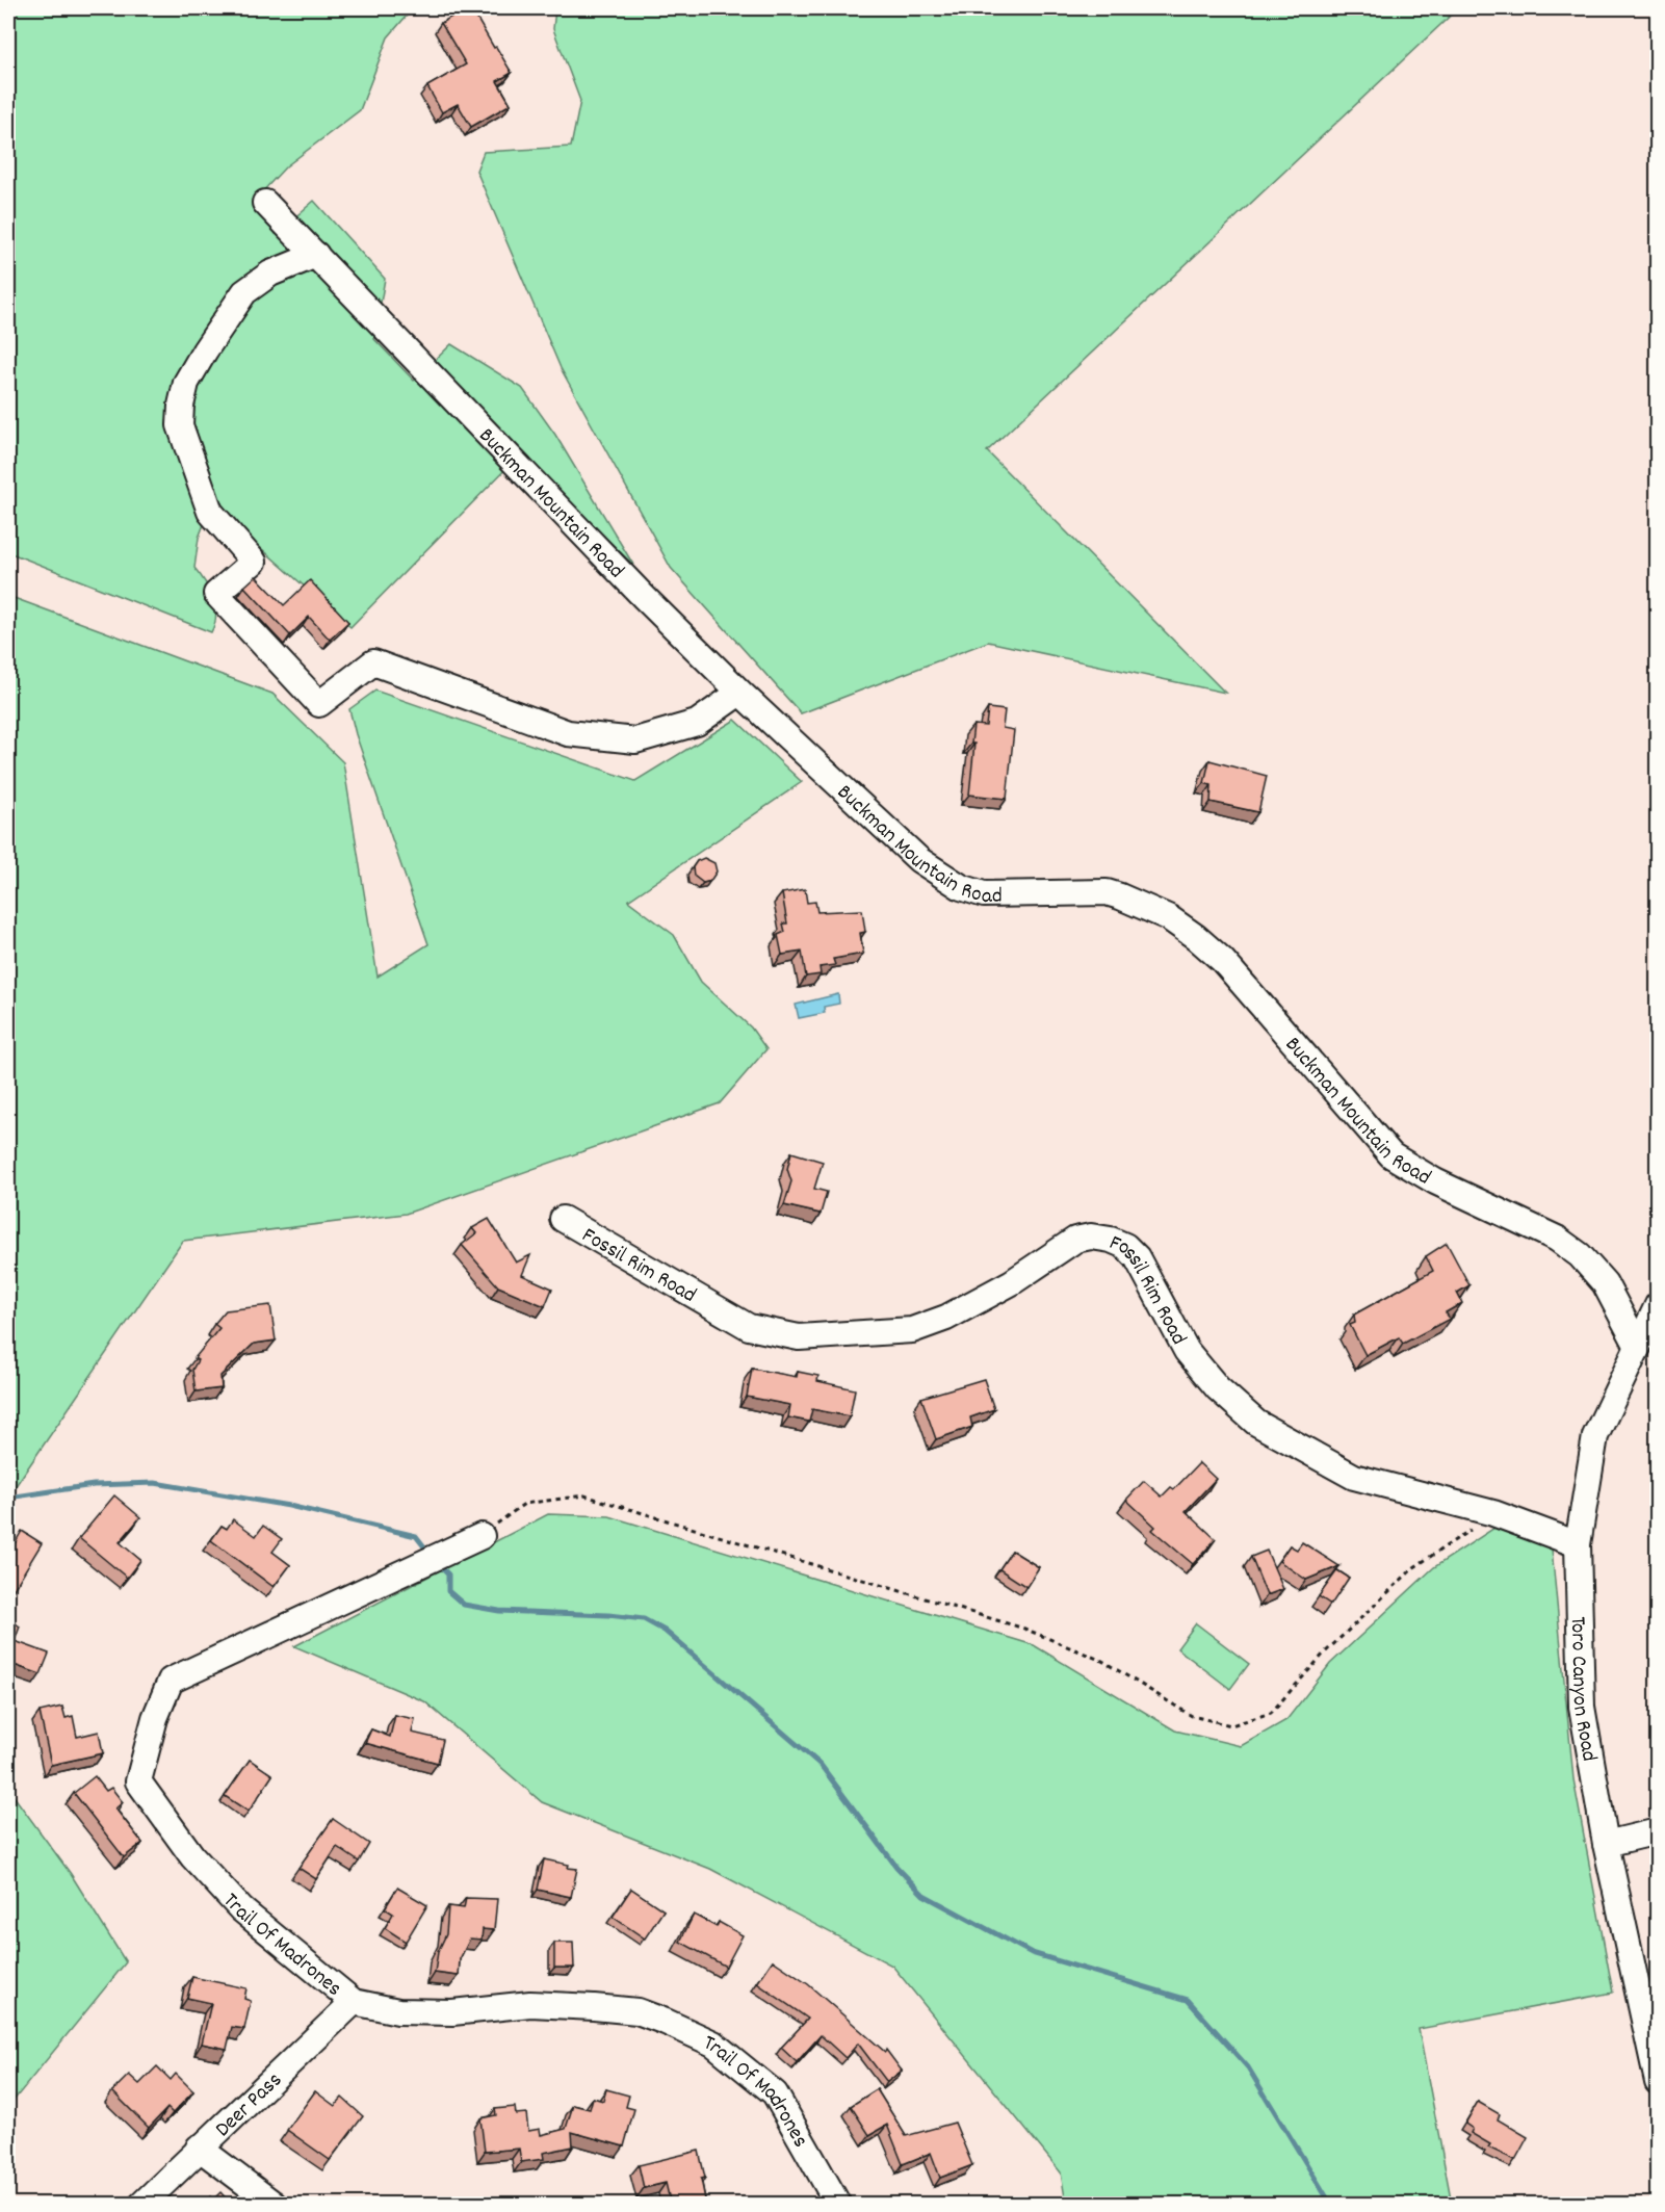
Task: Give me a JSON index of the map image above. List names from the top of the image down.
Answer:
{
  "streets": {
    "street": [
      "Buckman Mountain Road",
      "Fossil Rim Road",
      "Toro Canyon Road",
      "Trail Of Madrones",
      "Deer Pass"
    ]
  },
  "crossings": [
    ["Buckman Mountain Road", "Toro Canyon Road"],
    ["Fossil Rim Road", "Toro Canyon Road"],
    ["Trail Of Madrones", "Deer Pass"]
  ]
}
